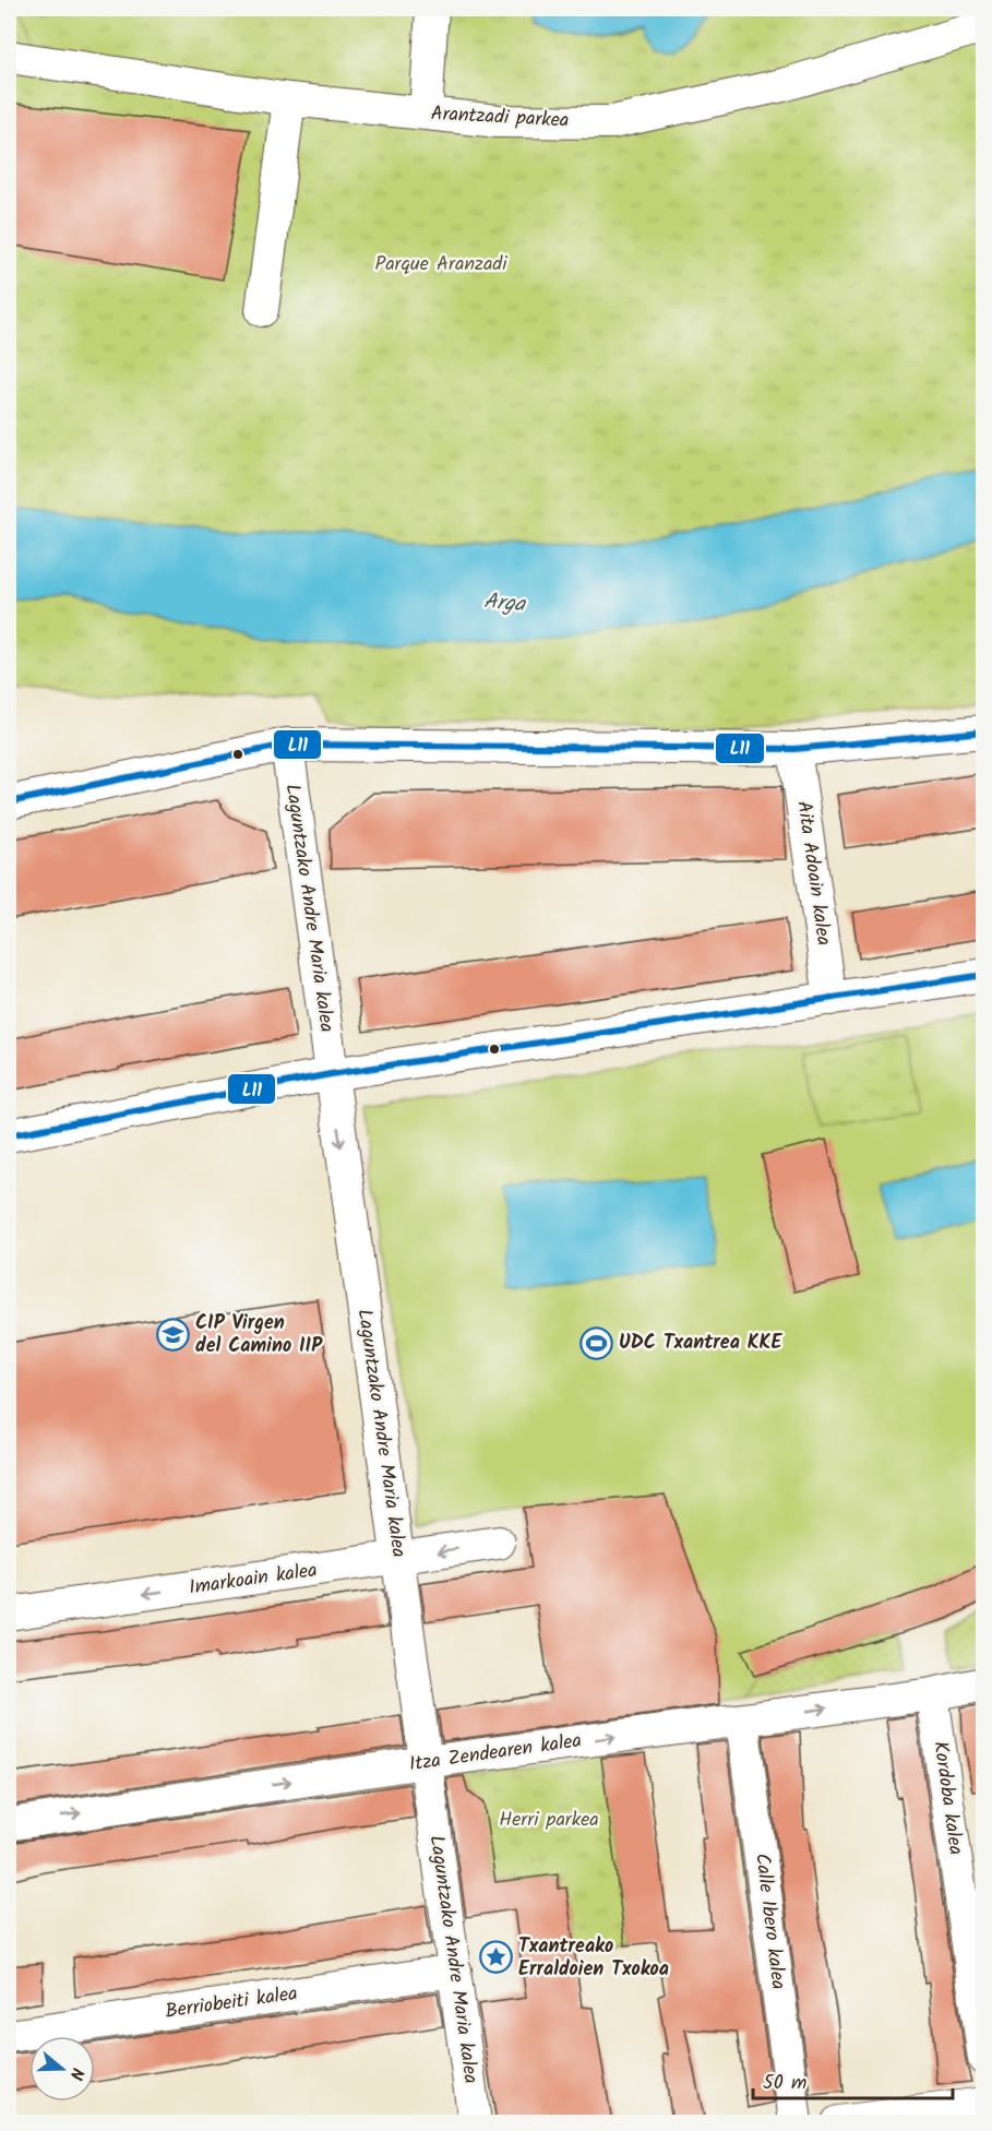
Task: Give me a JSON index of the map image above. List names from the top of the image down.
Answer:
{
  "streets": {
    "street": [
      "Arantzadi parkea",
      "Aita Adoain kalea",
      "Laguntzako Andre Maria kalea",
      "Imarkoain kalea",
      "Itza Zendearen kalea",
      "Kordoba kalea",
      "Calle Ibero kalea",
      "Berriobeiti kalea"
    ]
  },
  "crossings": [
    ["Laguntzako Andre Maria kalea", "Imarkoain kalea"],
    ["Laguntzako Andre Maria kalea", "Itza Zendearen kalea"],
    ["Laguntzako Andre Maria kalea", "Berriobeiti kalea"],
    ["Itza Zendearen kalea", "Kordoba kalea"],
    ["Itza Zendearen kalea", "Calle Ibero kalea"]
  ],
  "one_way": ["Imarkoain kalea", "Itza Zendearen kalea"],
  "water": ["Arga"],
  "parks": ["Parque Aranzadi", "Herri parkea"],
  "places": {
    "school or university": ["CIP Virgen del Camino IIP"],
    "sports": ["UDC Txantrea KKE"],
    "place": ["Txantreako Erraldoien Txokoa"]
  },
  "lines": ["transit line L11"],
  "scale_bar": "50 m",
  "north": "right"
}
